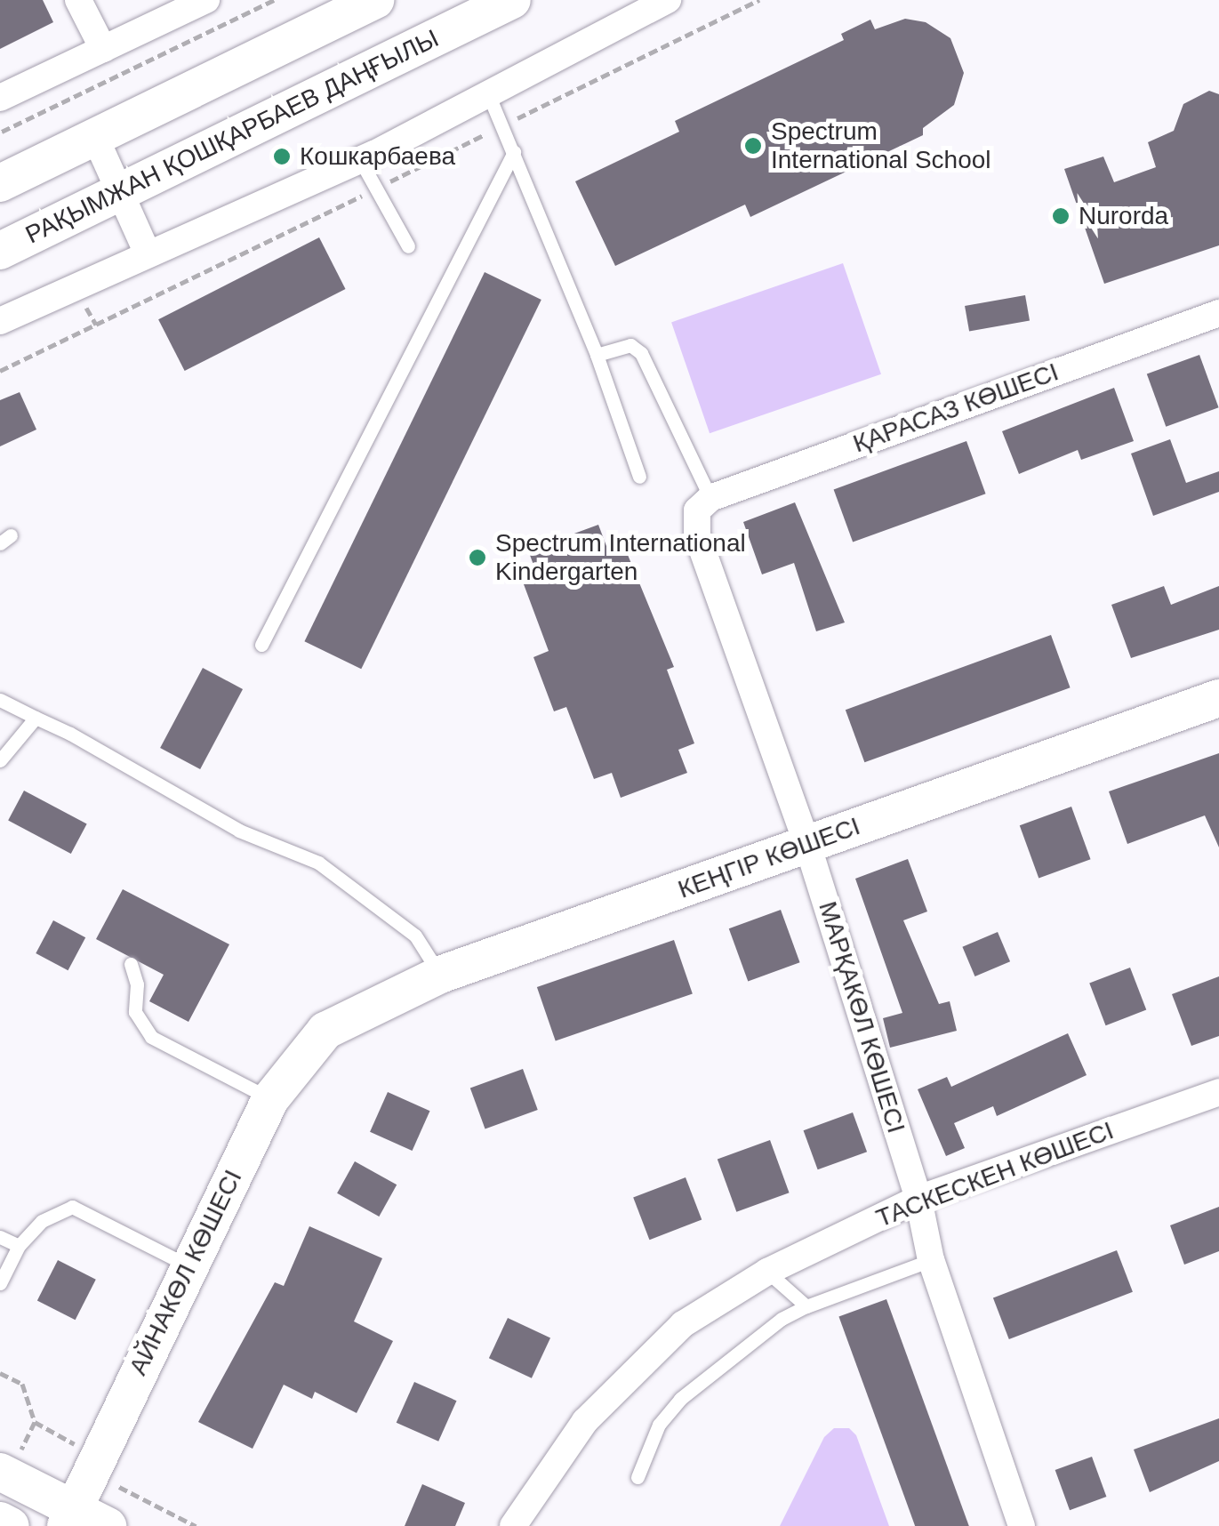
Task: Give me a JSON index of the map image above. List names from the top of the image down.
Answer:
{
  "streets": {
    "street": [
      "РАҚЫМЖАН ҚОШҚАРБАЕВ ДАҢҒЫЛЫ",
      "ҚАРАСАЗ КӨШЕСІ",
      "КЕҢГІР КӨШЕСІ",
      "МАРҚАКӨЛ КӨШЕСІ",
      "ТАСКЕСКЕН КӨШЕСІ",
      "АЙНАКӨЛ КӨШЕСІ"
    ]
  },
  "crossings": [
    ["ҚАРАСАЗ КӨШЕСІ", "МАРҚАКӨЛ КӨШЕСІ"],
    ["КЕҢГІР КӨШЕСІ", "МАРҚАКӨЛ КӨШЕСІ"],
    ["КЕҢГІР КӨШЕСІ", "АЙНАКӨЛ КӨШЕСІ"],
    ["МАРҚАКӨЛ КӨШЕСІ", "ТАСКЕСКЕН КӨШЕСІ"]
  ],
  "places": [
    "Spectrum International School",
    "Кошкарбаева",
    "Nurorda",
    "Spectrum International Kindergarten"
  ]
}
